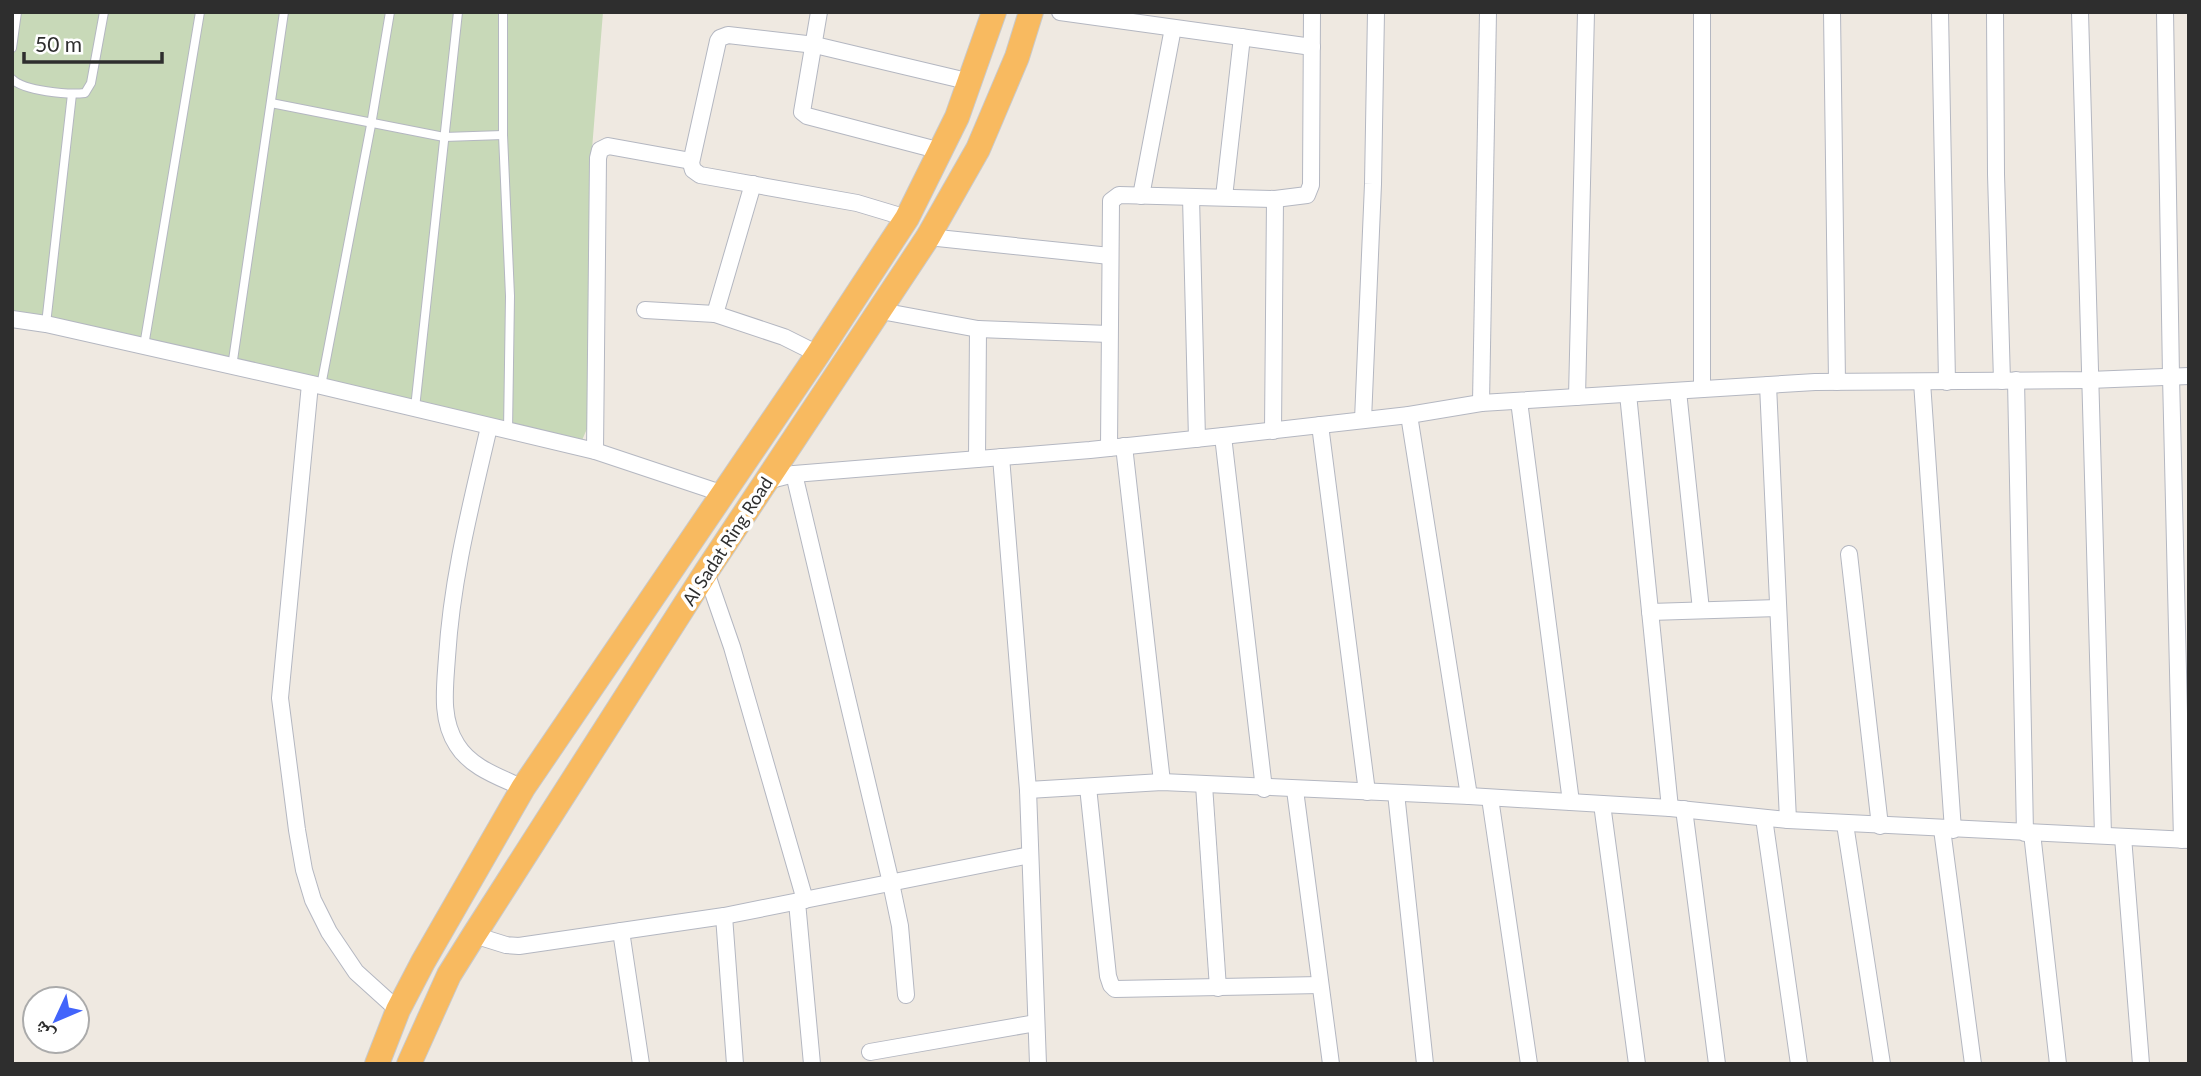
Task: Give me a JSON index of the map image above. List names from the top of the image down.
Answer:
{
  "streets": {
    "highway": ["Al Sadat Ring Road"]
  },
  "scale_bar": "50 m",
  "north": "bottom left"
}
